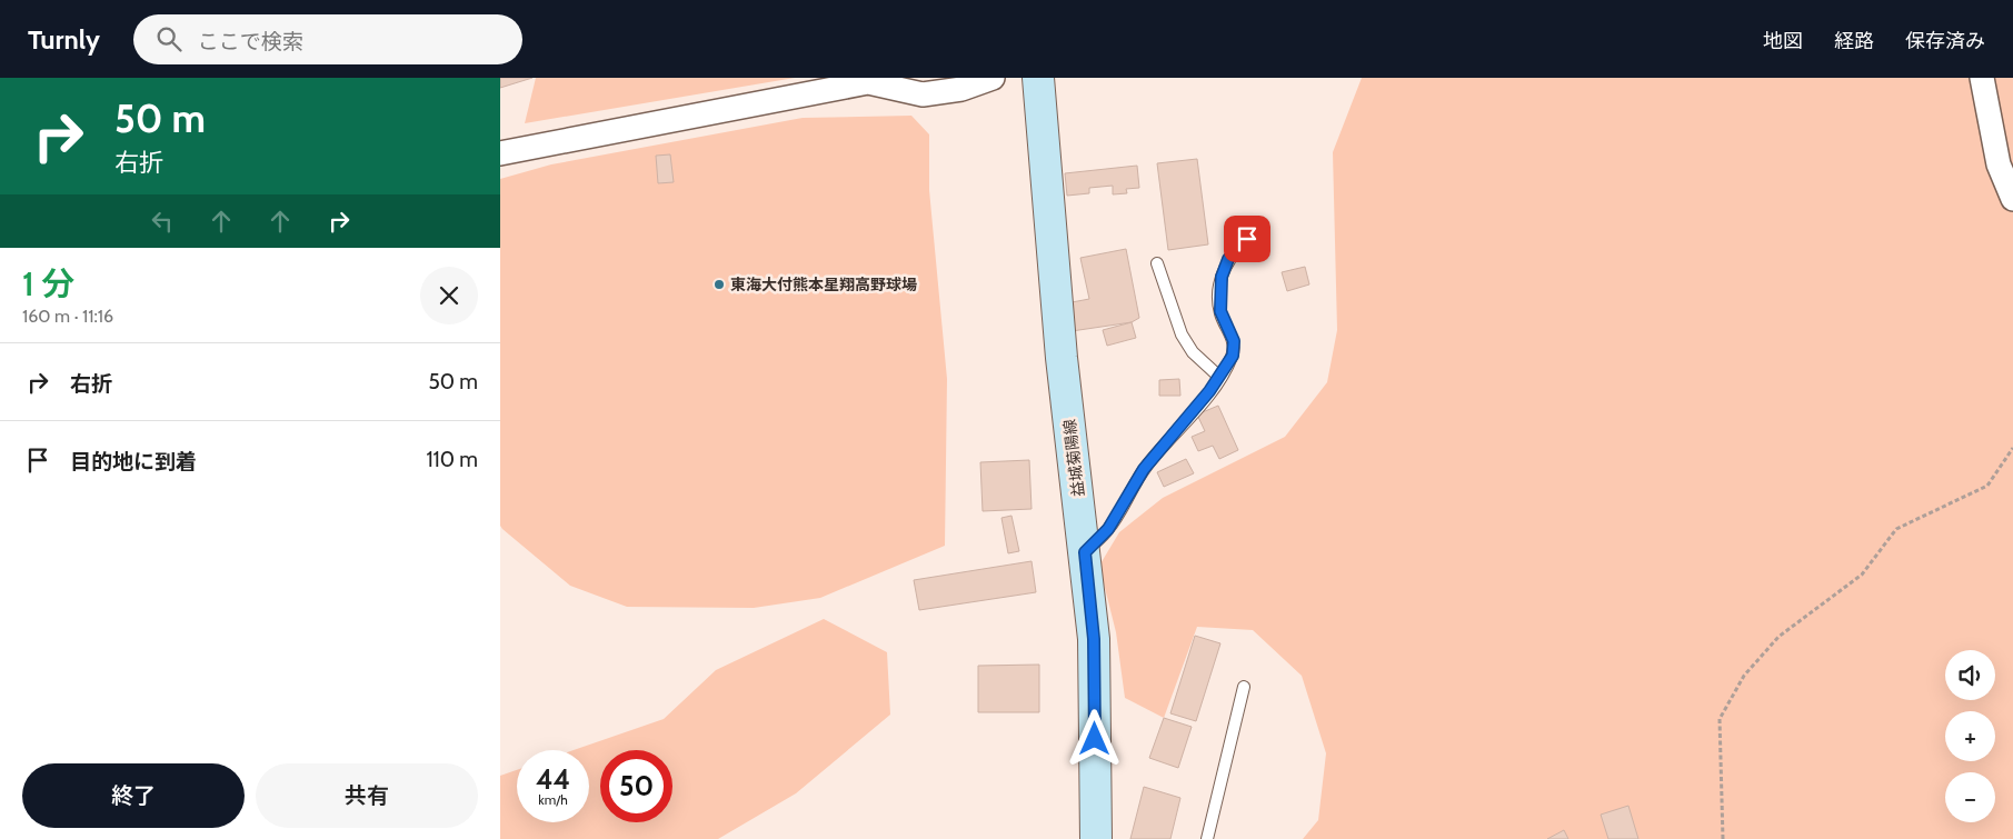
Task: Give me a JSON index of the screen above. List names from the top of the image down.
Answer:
{
  "streets": {
    "main road": ["益城菊陽線"]
  },
  "places": ["東海大付熊本星翔高野球場"],
  "page": {
    "header": "Turnly",
    "search": "ここで検索",
    "nav": ["地図", "経路", "保存済み"],
    "turn": ["50 m", "右折"],
    "heading": ["1 分", "160 m · 11:16"],
    "list": [
      {
        "name": "右折",
        "value": "50 m"
      },
      {
        "name": "目的地に到着",
        "value": "110 m"
      }
    ],
    "map_buttons": ["+", "−"],
    "speed": "44 km/h",
    "limit": "50",
    "buttons": ["終了", "共有"]
  }
}
